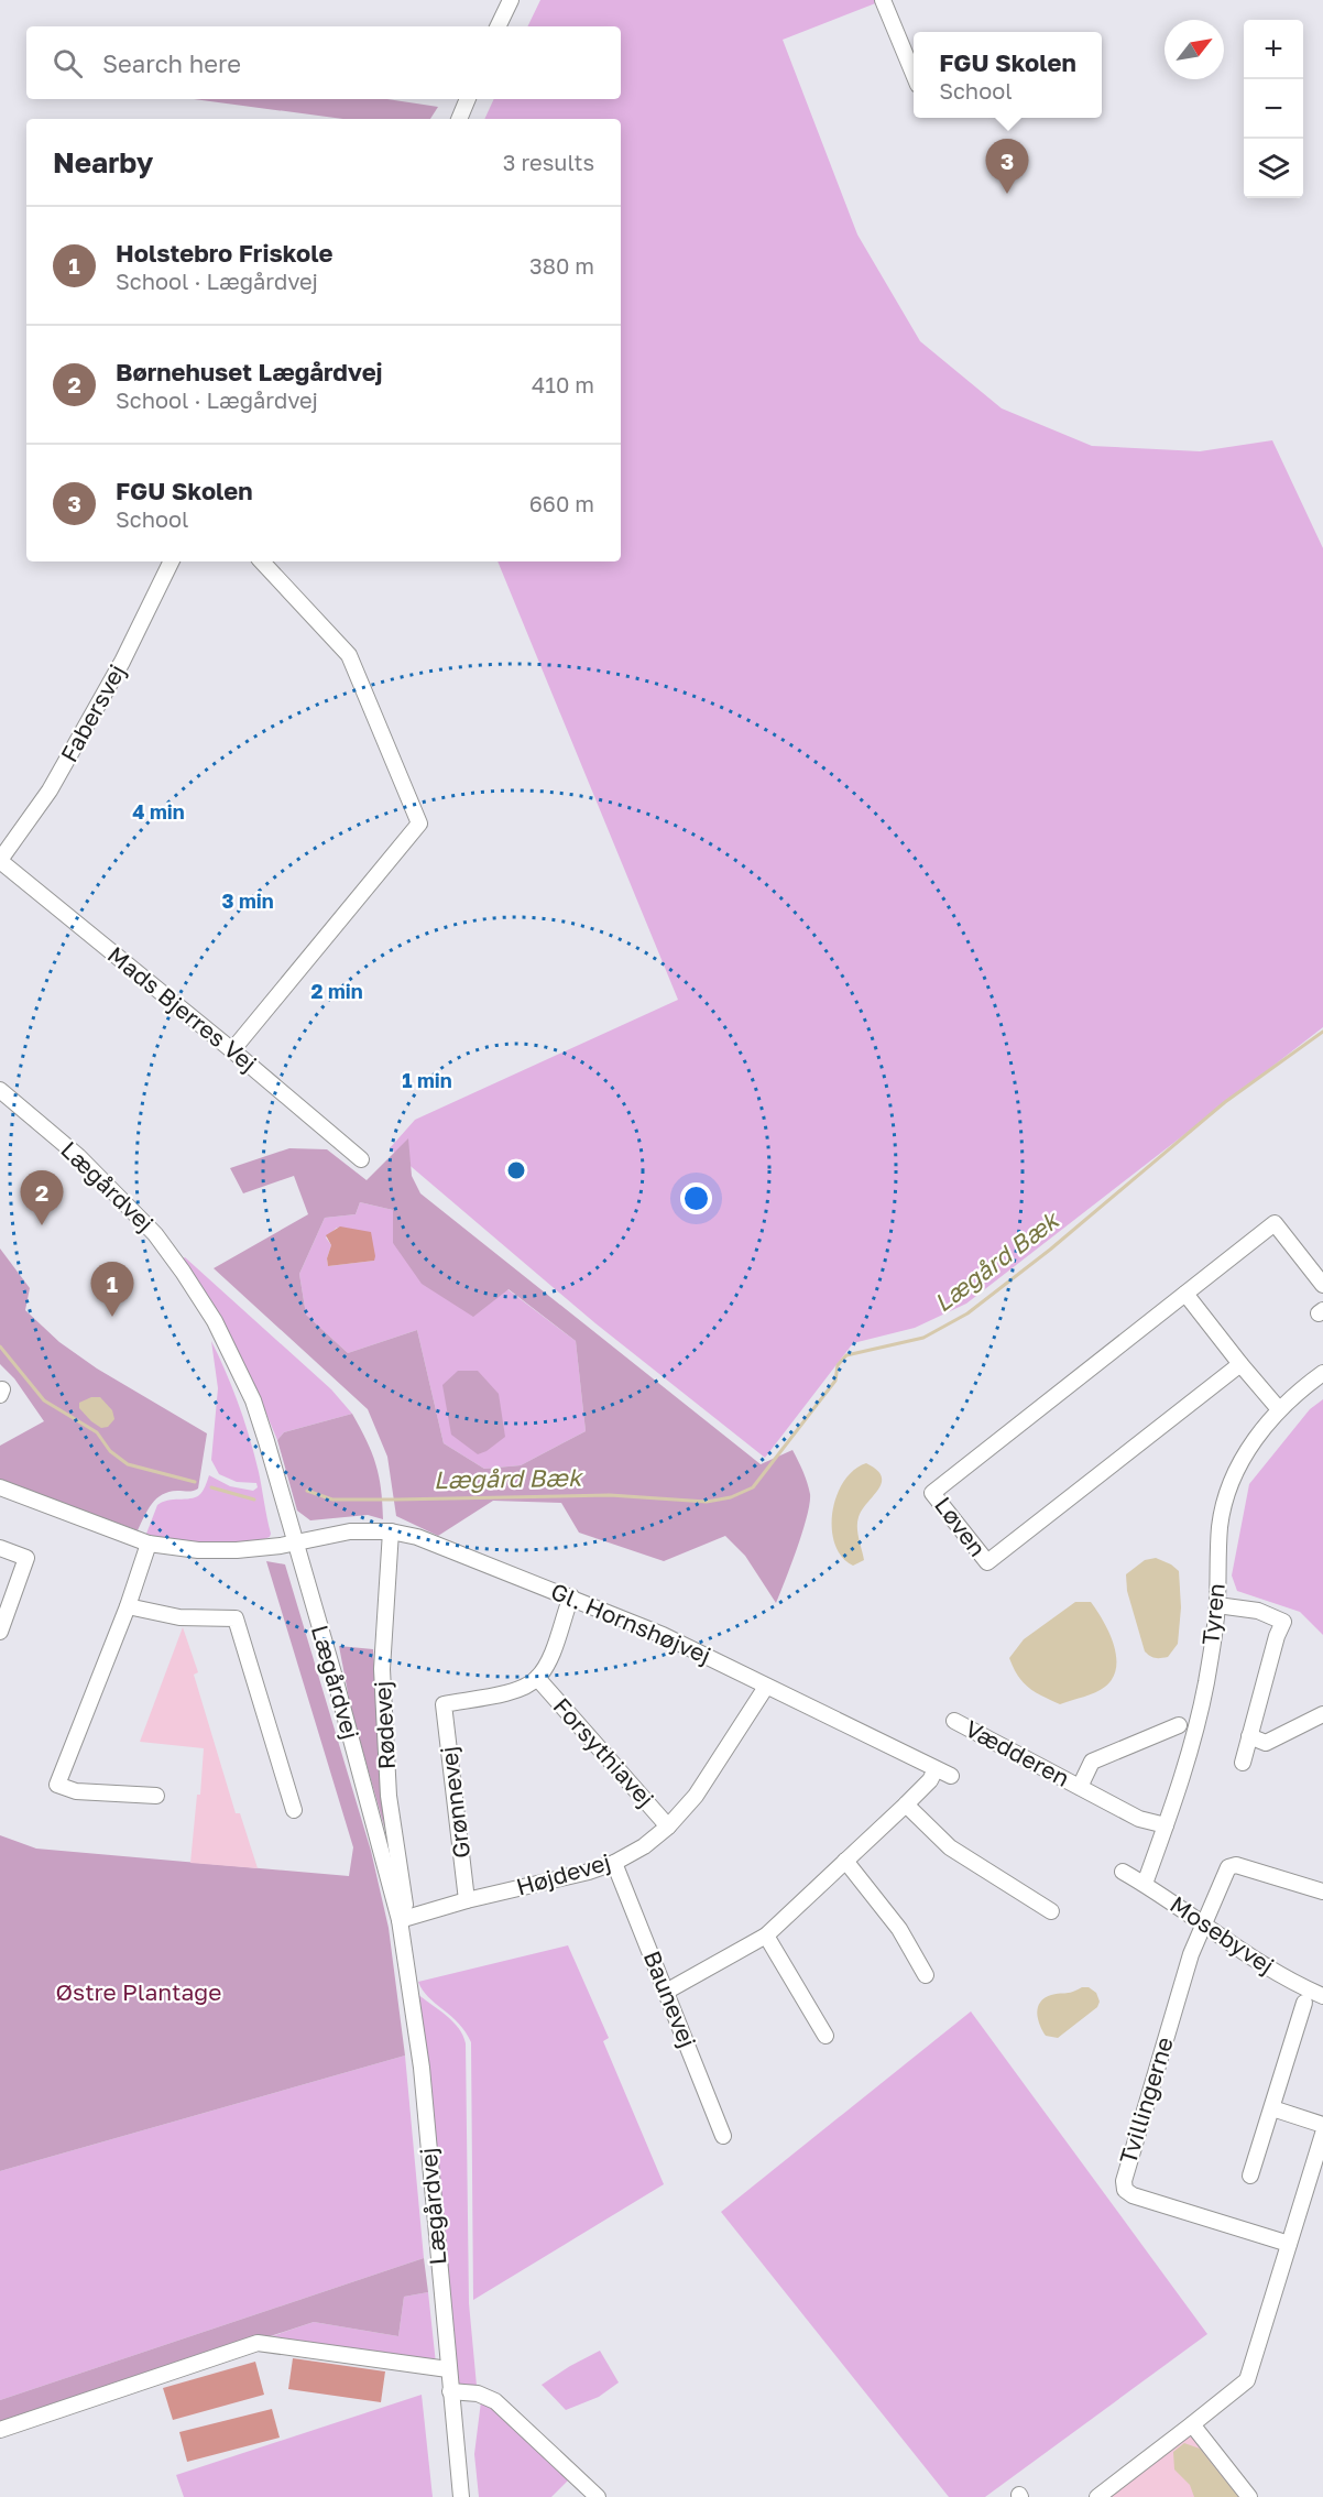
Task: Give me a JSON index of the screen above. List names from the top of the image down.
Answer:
{
  "streets": {
    "street": [
      "Fabersvej",
      "Mads Bjerres Vej",
      "Lægårdvej",
      "Løven",
      "Tyren",
      "Gl. Hornshøjvej",
      "Rødevej",
      "Forsythiavej",
      "Vædderen",
      "Grønnevej",
      "Højdevej",
      "Mosebyvej",
      "Baunevej",
      "Tvillingerne"
    ]
  },
  "crossings": [
    ["Fabersvej", "Mads Bjerres Vej"],
    ["Lægårdvej", "Gl. Hornshøjvej"],
    ["Lægårdvej", "Rødevej"],
    ["Lægårdvej", "Højdevej"],
    ["Tyren", "Vædderen"],
    ["Tyren", "Mosebyvej"],
    ["Gl. Hornshøjvej", "Rødevej"],
    ["Gl. Hornshøjvej", "Højdevej"],
    ["Rødevej", "Højdevej"],
    ["Forsythiavej", "Grønnevej"],
    ["Forsythiavej", "Højdevej"],
    ["Grønnevej", "Højdevej"],
    ["Højdevej", "Baunevej"],
    ["Mosebyvej", "Tvillingerne"]
  ],
  "water": ["Lægård Bæk"],
  "parks": ["Østre Plantage"],
  "north": "top right",
  "page": {
    "map_buttons": ["+", "−"],
    "search": "Search here",
    "popup": ["FGU Skolen", "School"],
    "heading": ["Nearby", "3 results"],
    "pins": ["3", "2", "1"],
    "list": [
      {
        "mark": "1",
        "name": "Holstebro Friskole",
        "note": "School · Lægårdvej",
        "value": "380 m"
      },
      {
        "mark": "2",
        "name": "Børnehuset Lægårdvej",
        "note": "School · Lægårdvej",
        "value": "410 m"
      },
      {
        "mark": "3",
        "name": "FGU Skolen",
        "note": "School",
        "value": "660 m"
      }
    ]
  },
  "rings": [
    "4 min",
    "3 min",
    "2 min",
    "1 min"
  ]
}
